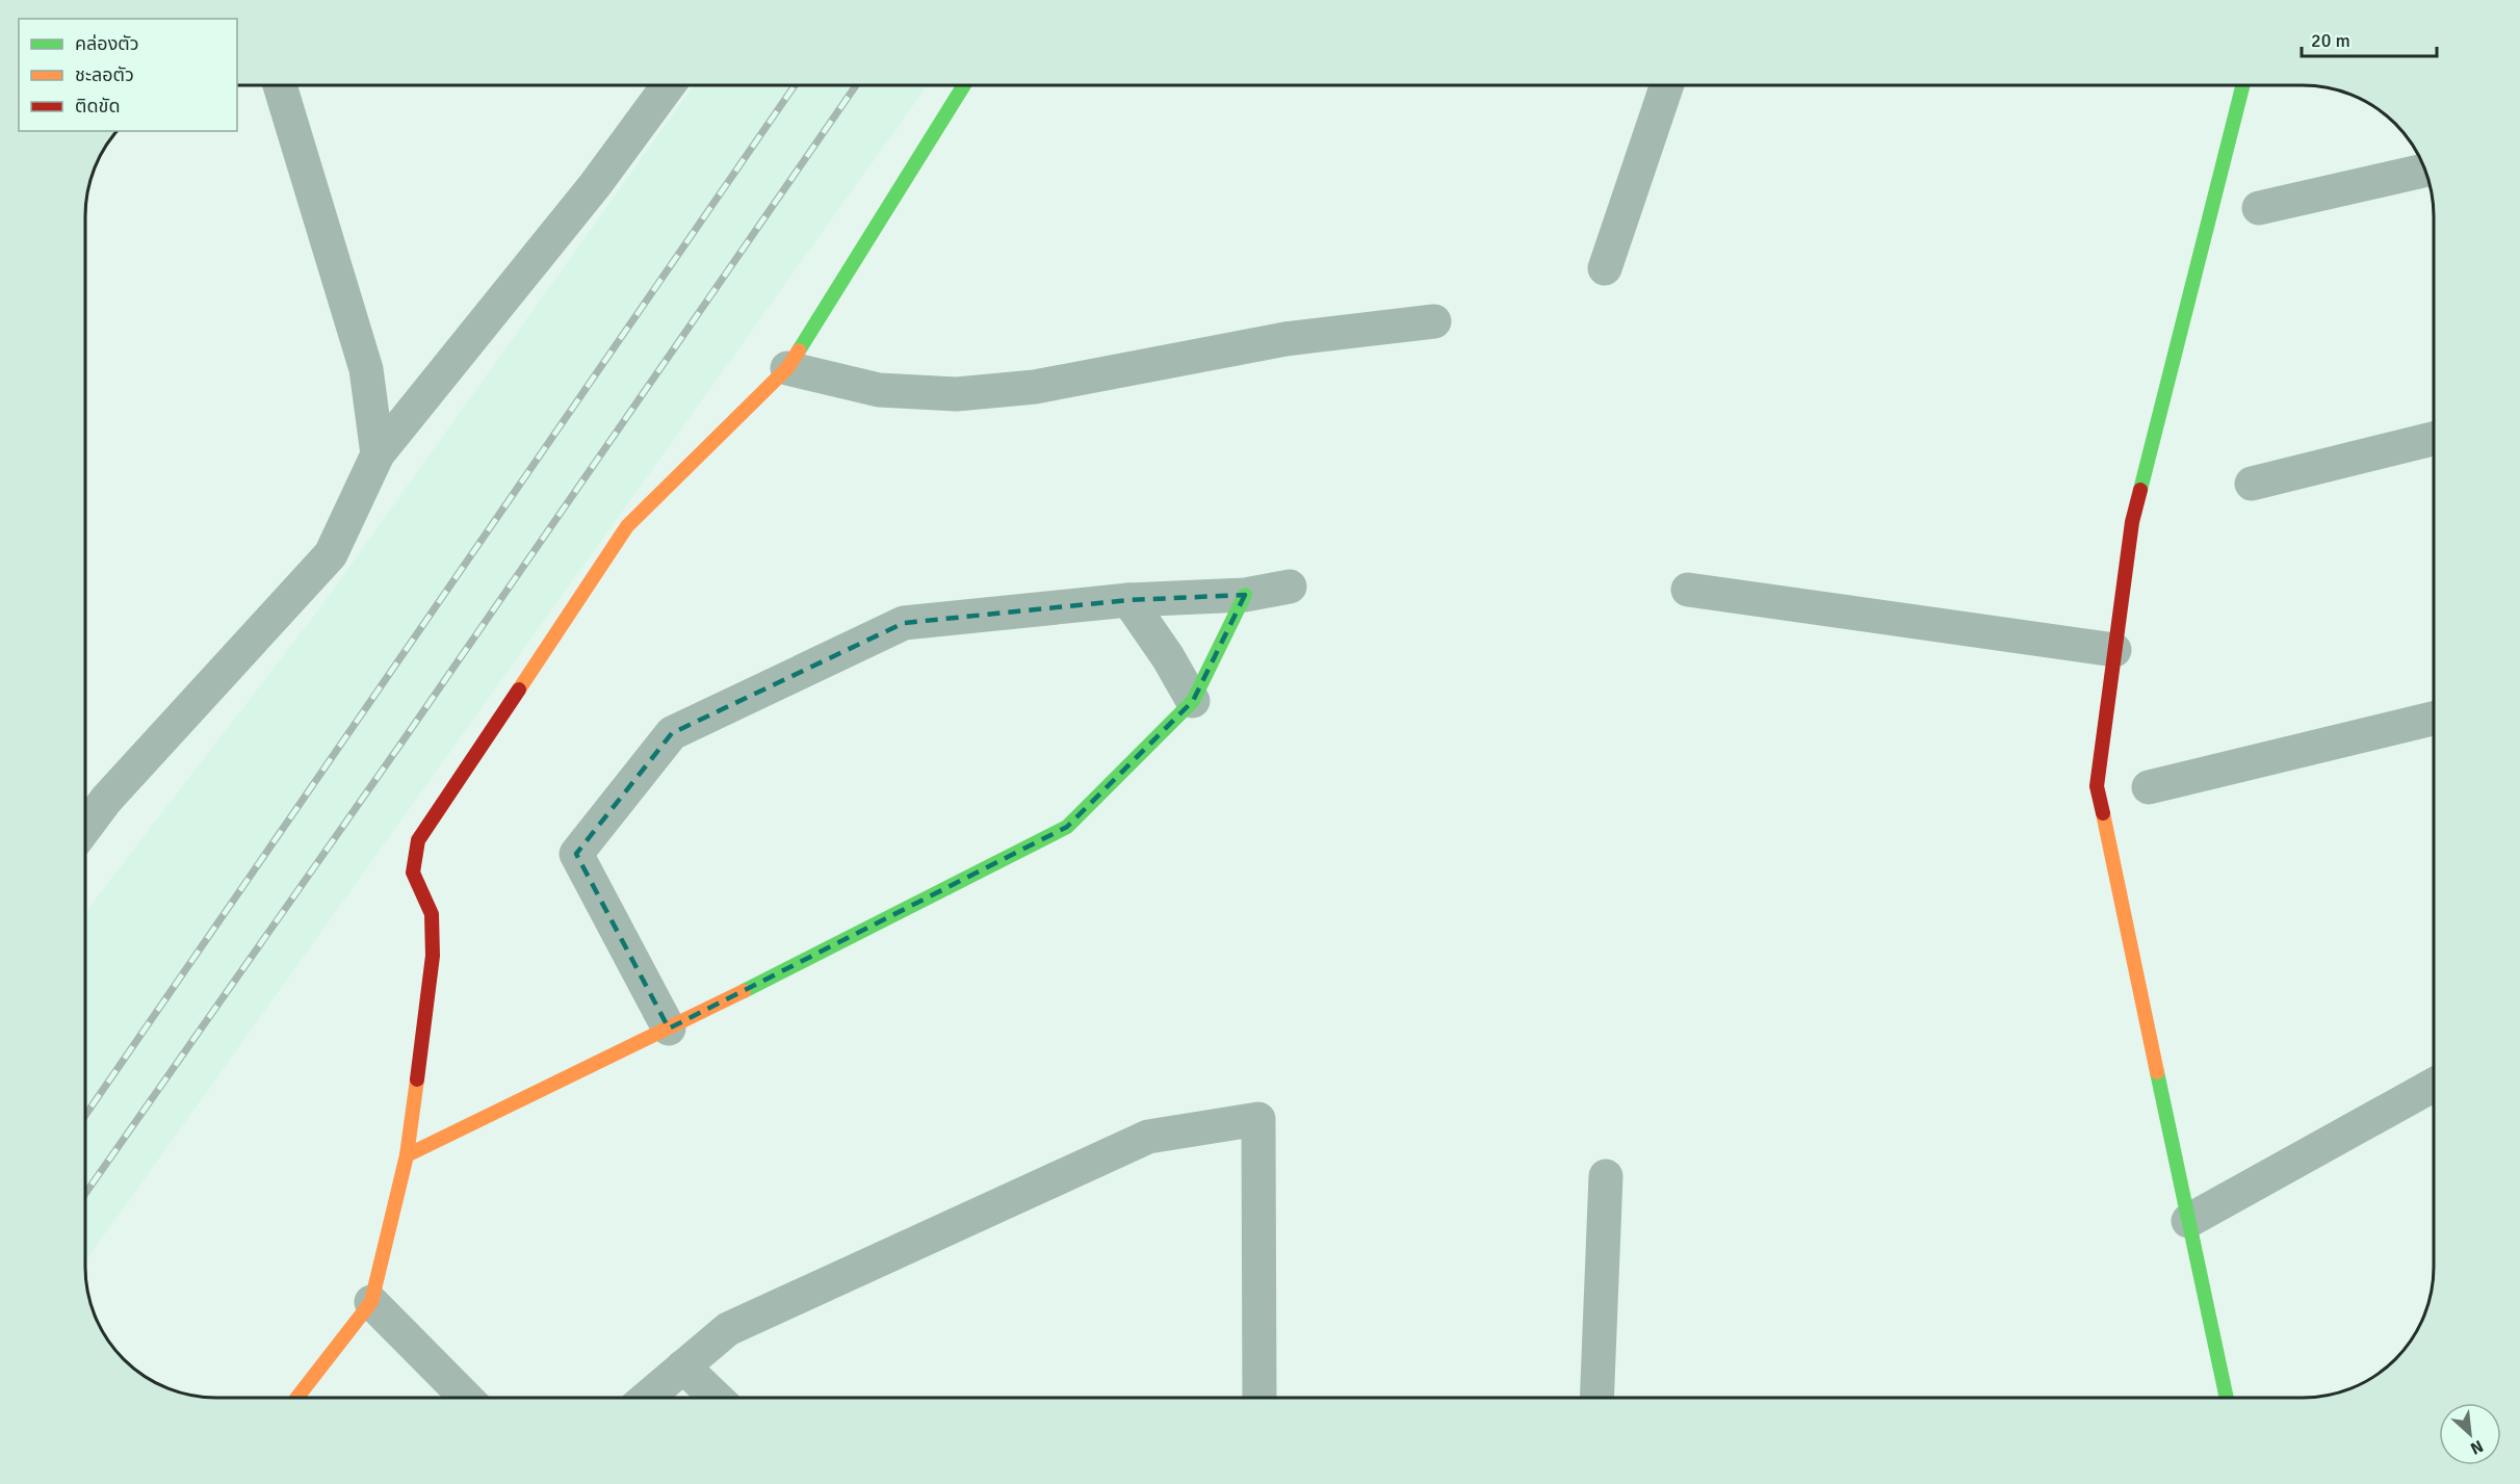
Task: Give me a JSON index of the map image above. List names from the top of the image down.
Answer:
{
  "legend": ["คล่องตัว", "ชะลอตัว", "ติดขัด"],
  "scale_bar": "20 m",
  "north": "bottom right"
}
